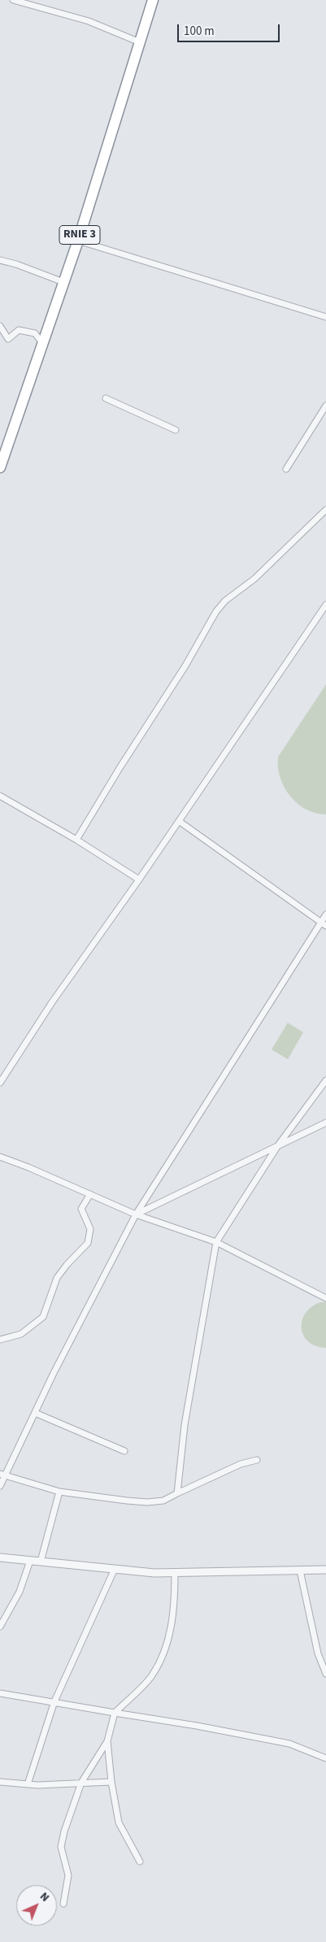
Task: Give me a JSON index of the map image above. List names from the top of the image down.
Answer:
{
  "streets": {
    "highway": ["RNIE 3"]
  },
  "scale_bar": "100 m",
  "north": "top right"
}
